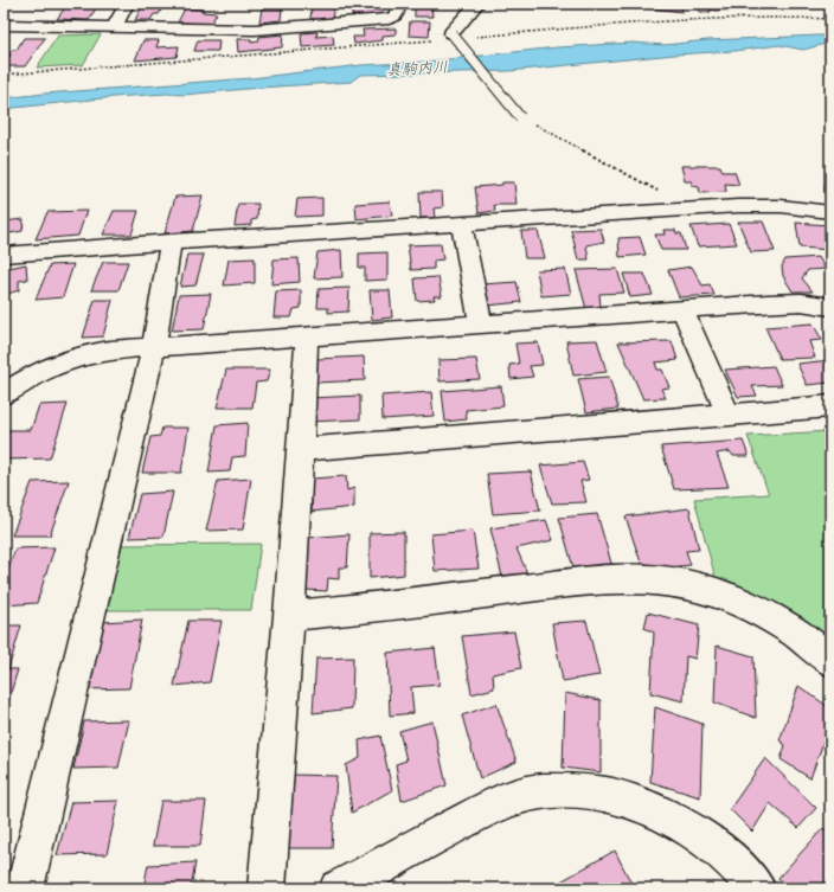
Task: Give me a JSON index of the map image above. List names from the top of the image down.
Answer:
{
  "water": ["真駒内川"]
}
